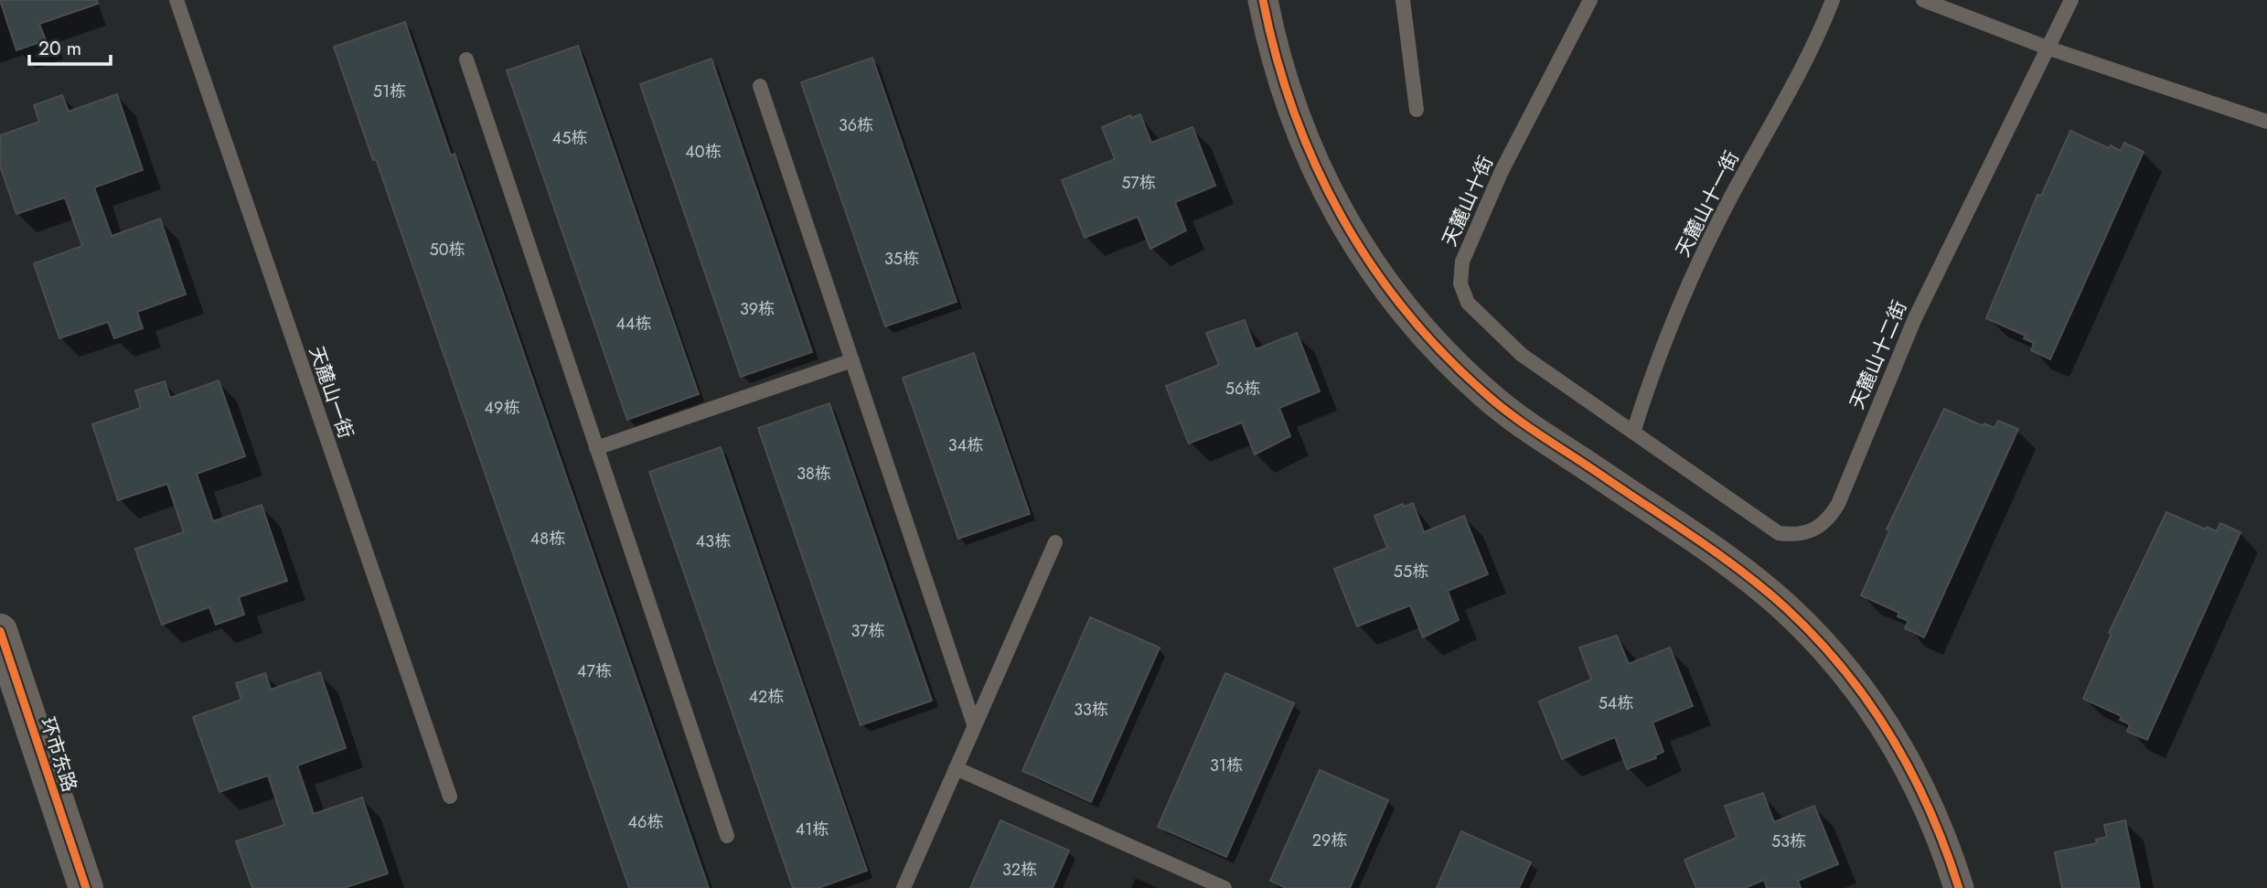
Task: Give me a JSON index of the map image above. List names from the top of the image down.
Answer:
{
  "streets": {
    "street": ["环市东路"],
    "lane": [
      "天麓山十街",
      "天麓山十一街",
      "天麓山十二街",
      "天麓山一街"
    ]
  },
  "crossings": [
    ["天麓山十街", "天麓山十一街"],
    ["天麓山十街", "天麓山十二街"],
    ["天麓山十一街", "天麓山十二街"]
  ],
  "house_numbers": [
    "51栋",
    "36栋",
    "45栋",
    "40栋",
    "57栋",
    "50栋",
    "35栋",
    "39栋",
    "44栋",
    "56栋",
    "49栋",
    "34栋",
    "38栋",
    "48栋",
    "43栋",
    "55栋",
    "37栋",
    "47栋",
    "42栋",
    "54栋",
    "33栋",
    "31栋",
    "46栋",
    "41栋",
    "29栋",
    "53栋",
    "32栋"
  ],
  "scale_bar": "20 m"
}
